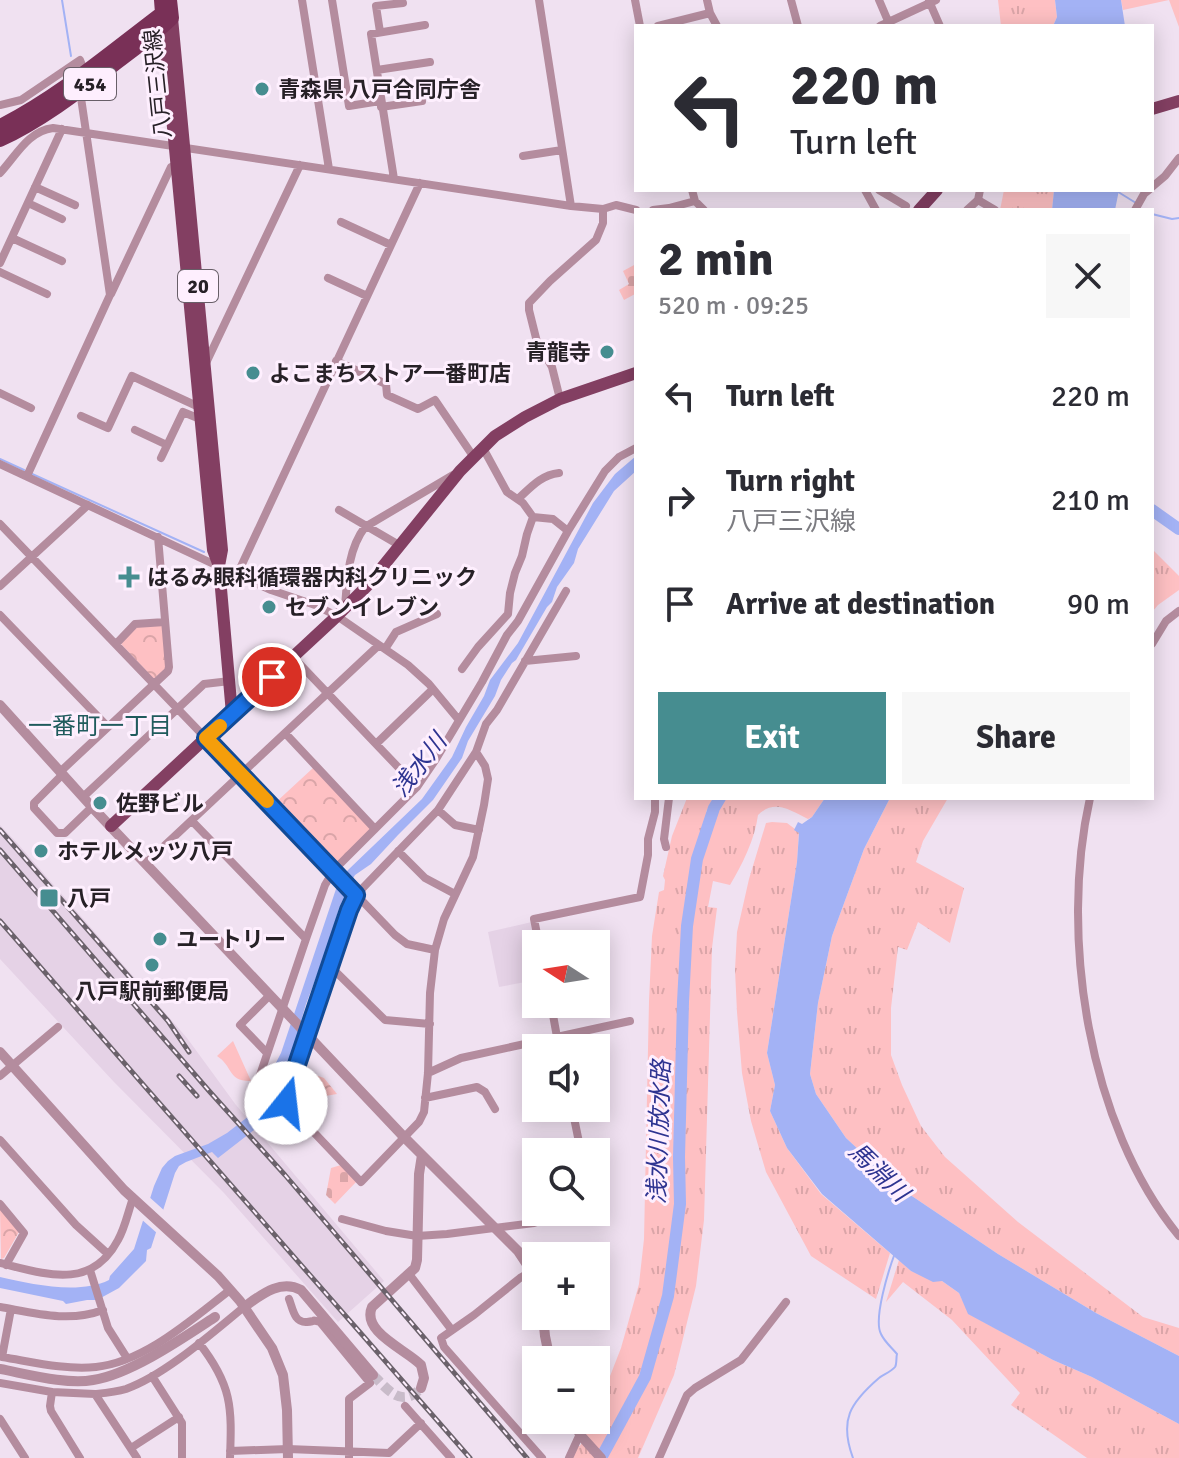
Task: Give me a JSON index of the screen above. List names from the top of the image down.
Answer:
{
  "streets": {
    "highway": ["454"],
    "main road": ["八戸三沢線", "20"]
  },
  "crossings": [
    ["454", "八戸三沢線"]
  ],
  "districts": ["一番町一丁目"],
  "water": ["浅水川", "浅水川放水路", "馬淵川"],
  "places": {
    "other": [
      "青森県 八戸合同庁舎",
      "青龍寺",
      "よこまちストア一番町店",
      "セブンイレブン",
      "佐野ビル",
      "ホテルメッツ八戸",
      "ユートリー",
      "八戸駅前郵便局"
    ],
    "health": ["はるみ眼科循環器内科クリニック"],
    "transit": ["八戸"]
  },
  "north": "left",
  "page": {
    "turn": ["220 m", "Turn left"],
    "heading": ["2 min", "520 m · 09:25"],
    "list": [
      {
        "name": "Turn left",
        "value": "220 m"
      },
      {
        "name": "Turn right",
        "note": "八戸三沢線",
        "value": "210 m"
      },
      {
        "name": "Arrive at destination",
        "value": "90 m"
      }
    ],
    "buttons": ["Exit", "Share"],
    "map_buttons": ["+", "−"]
  }
}
